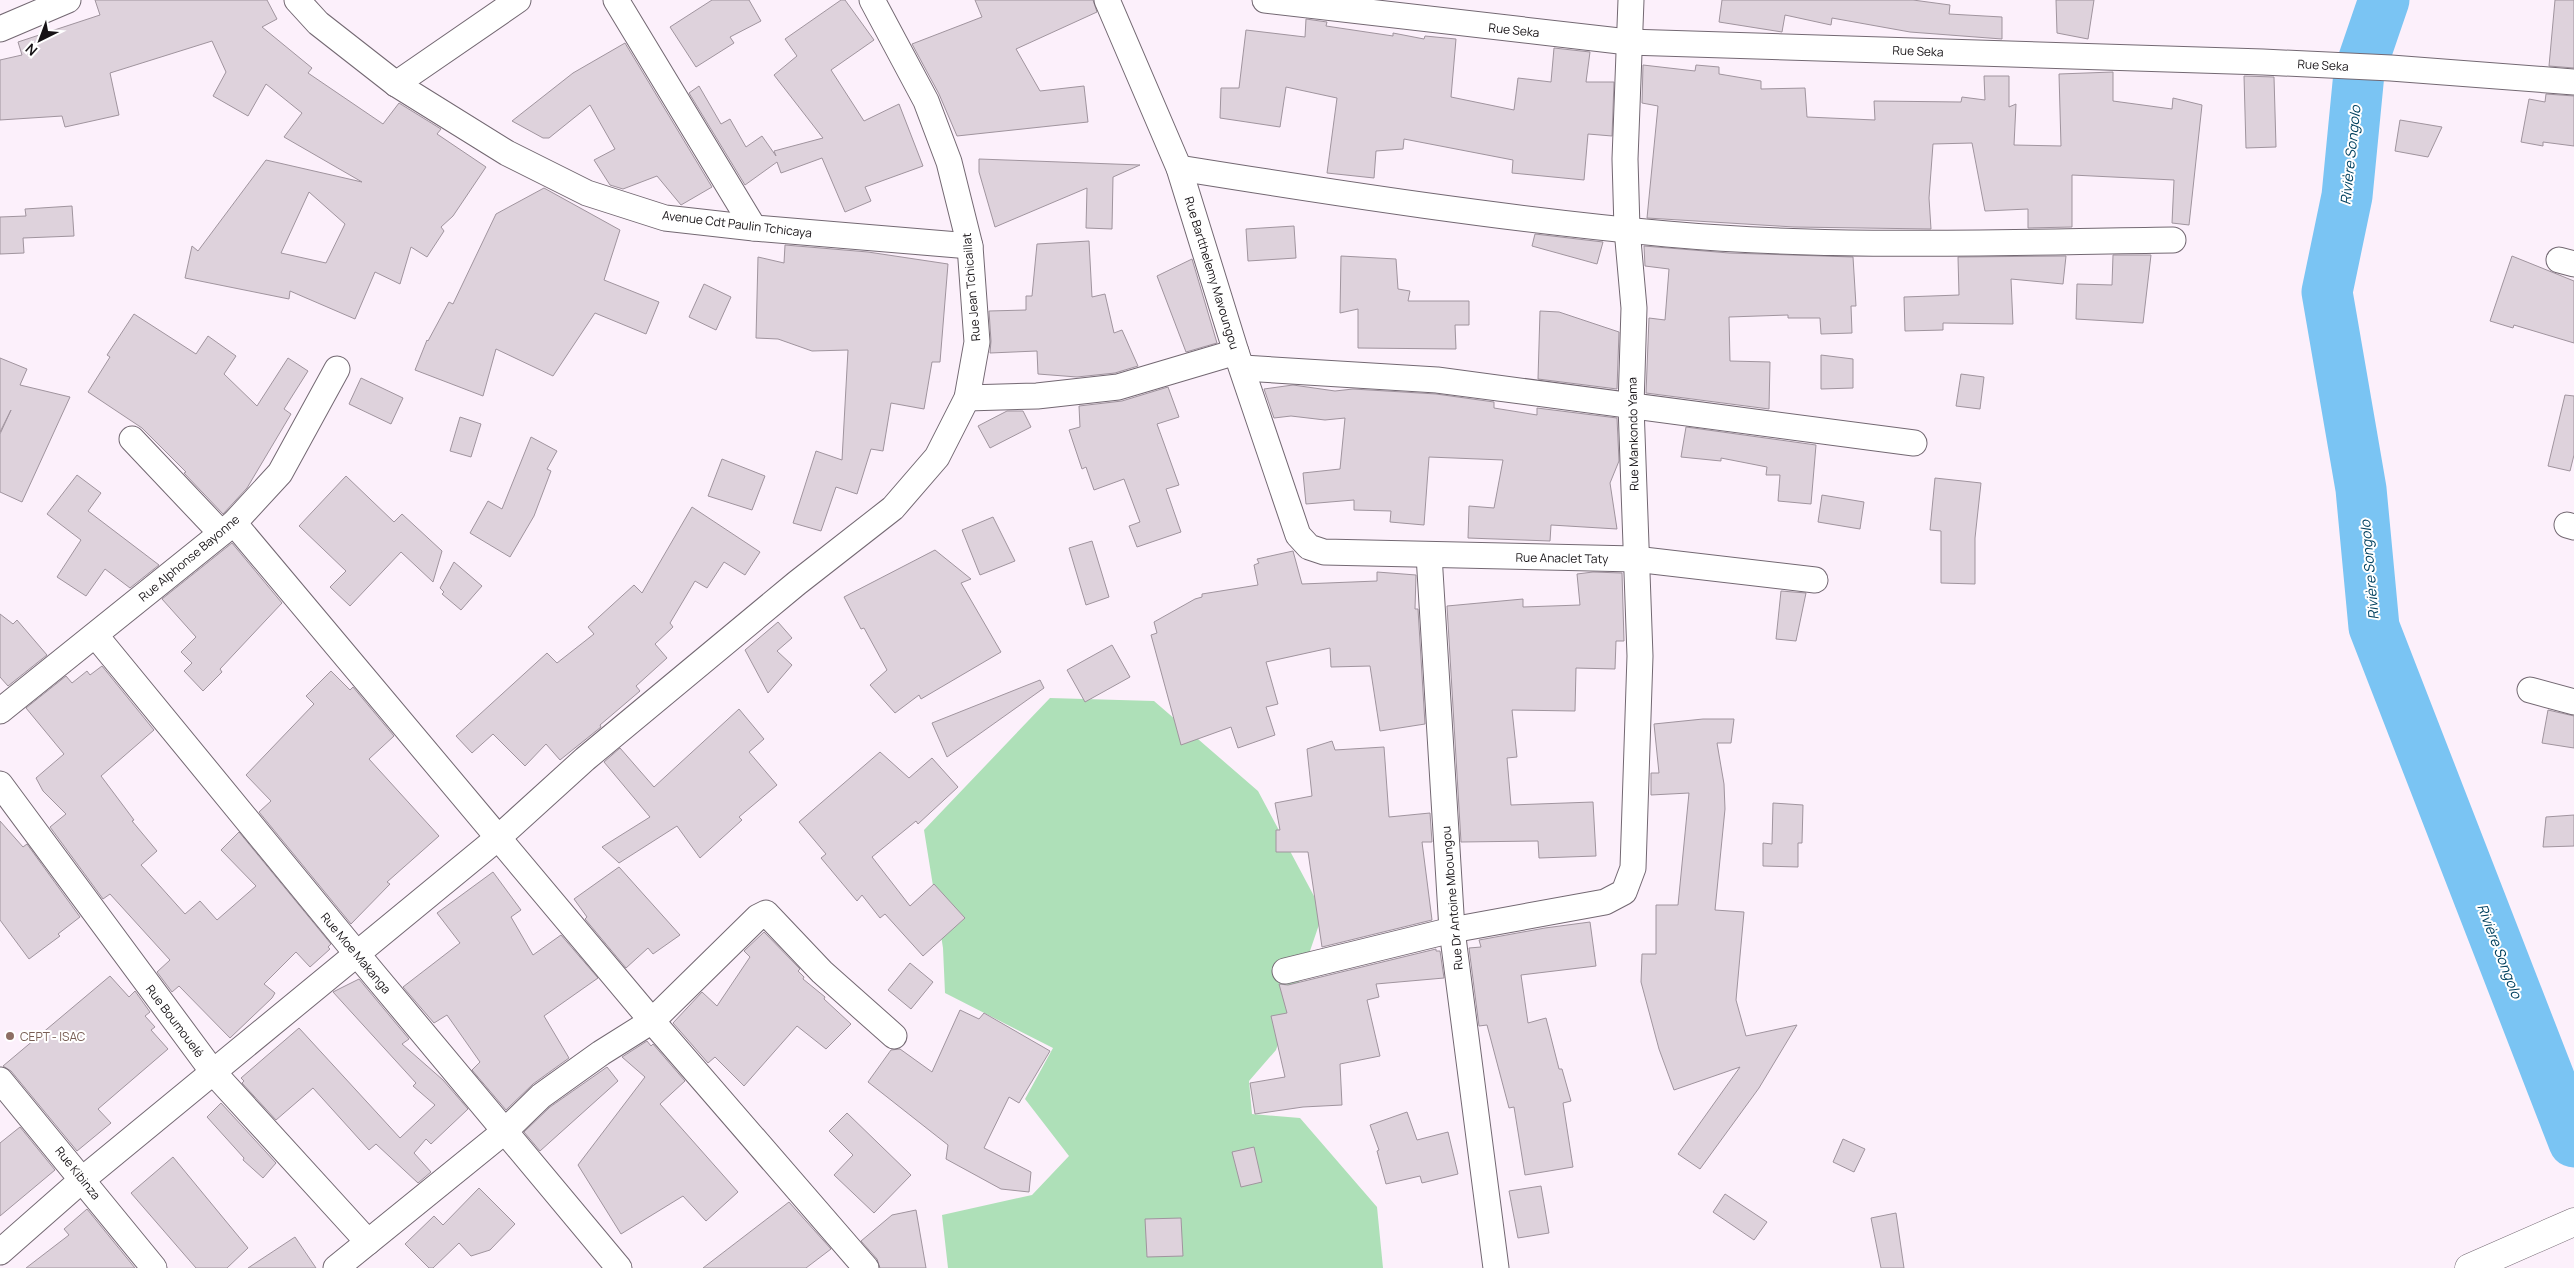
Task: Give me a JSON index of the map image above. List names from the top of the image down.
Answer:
{
  "streets": {
    "street": [
      "Rue Seka",
      "Avenue Cdt Paulin Tchicaya",
      "Rue Bartthelemy Mavoungou",
      "Rue Jean Tchicaillat",
      "Rue Mankondo Yama",
      "Rue Alphonse Bayonne",
      "Rue Anaclet Taty",
      "Rue Dr Antoine Mboungou",
      "Rue Moe Makanga",
      "Rue Boumouelé",
      "Rue Kibinza"
    ]
  },
  "crossings": [
    ["Rue Seka", "Rue Mankondo Yama"],
    ["Avenue Cdt Paulin Tchicaya", "Rue Jean Tchicaillat"],
    ["Rue Bartthelemy Mavoungou", "Rue Anaclet Taty"],
    ["Rue Jean Tchicaillat", "Rue Moe Makanga"],
    ["Rue Jean Tchicaillat", "Rue Boumouelé"],
    ["Rue Jean Tchicaillat", "Rue Kibinza"],
    ["Rue Mankondo Yama", "Rue Anaclet Taty"],
    ["Rue Mankondo Yama", "Rue Dr Antoine Mboungou"],
    ["Rue Alphonse Bayonne", "Rue Moe Makanga"],
    ["Rue Anaclet Taty", "Rue Dr Antoine Mboungou"]
  ],
  "water": ["Rivière Songolo"],
  "places": ["CEPT - ISAC"],
  "north": "bottom left"
}
